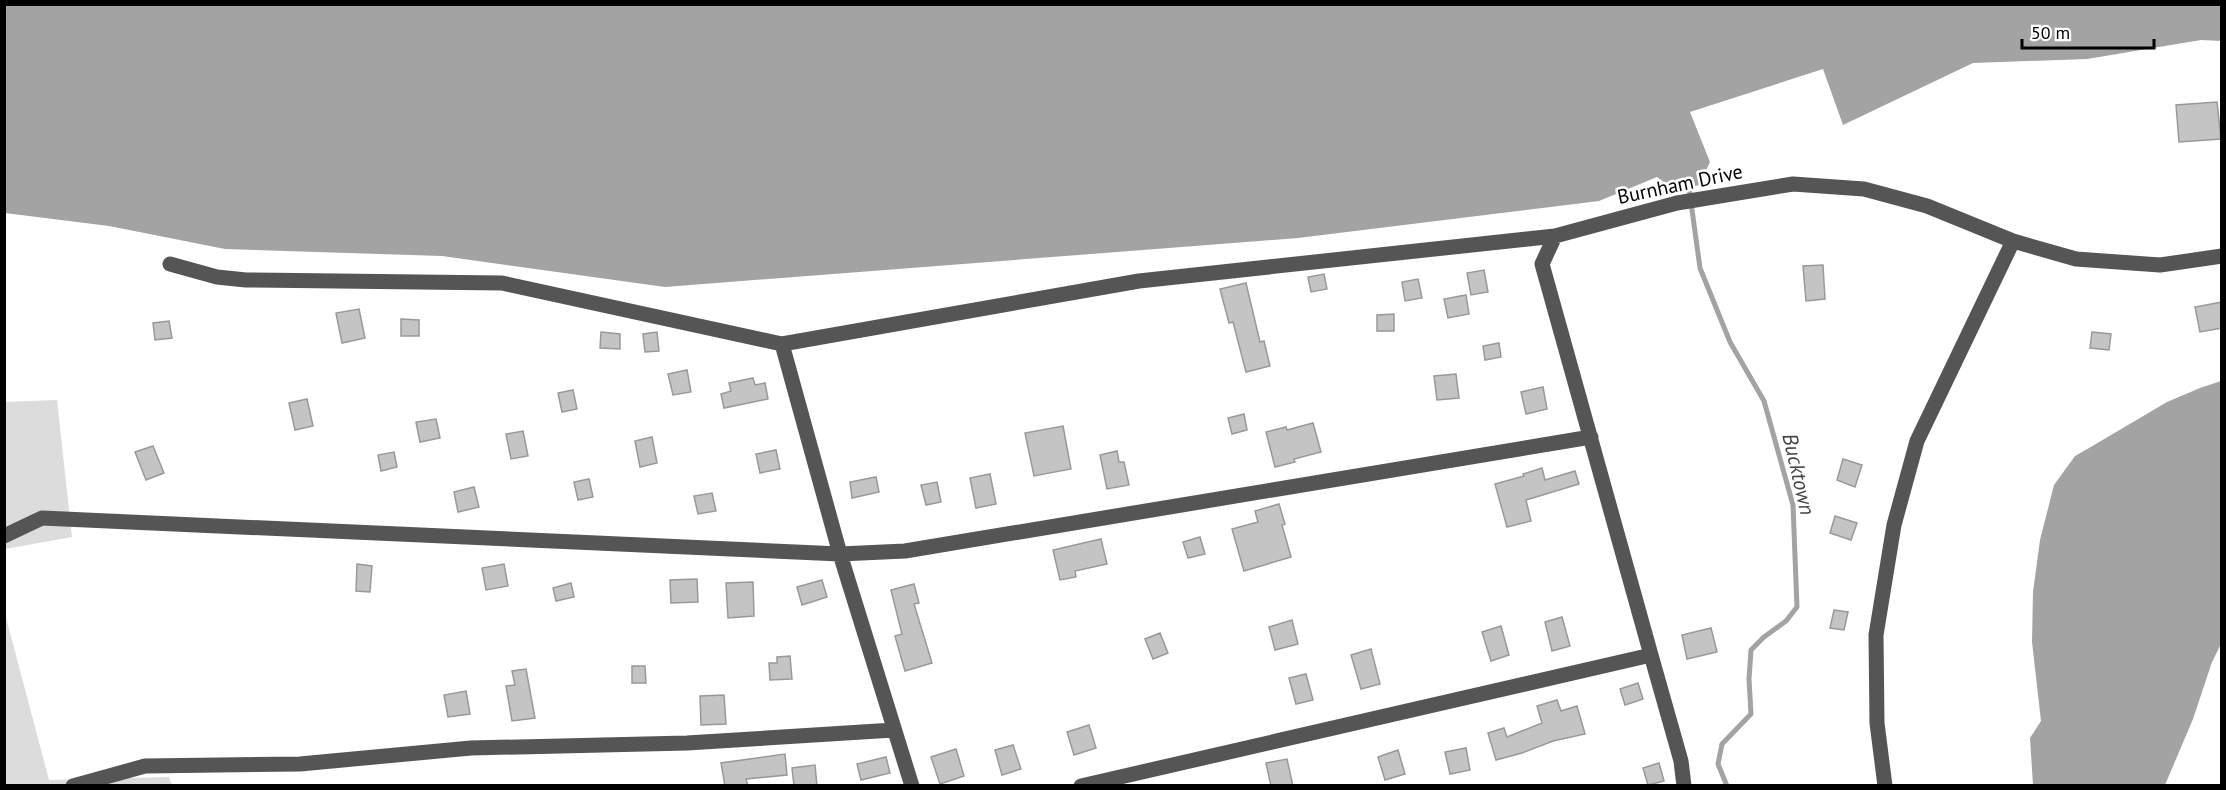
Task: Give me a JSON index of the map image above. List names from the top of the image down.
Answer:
{
  "streets": {
    "street": ["Burnham Drive"]
  },
  "water": ["Bucktown"],
  "scale_bar": "50 m"
}
